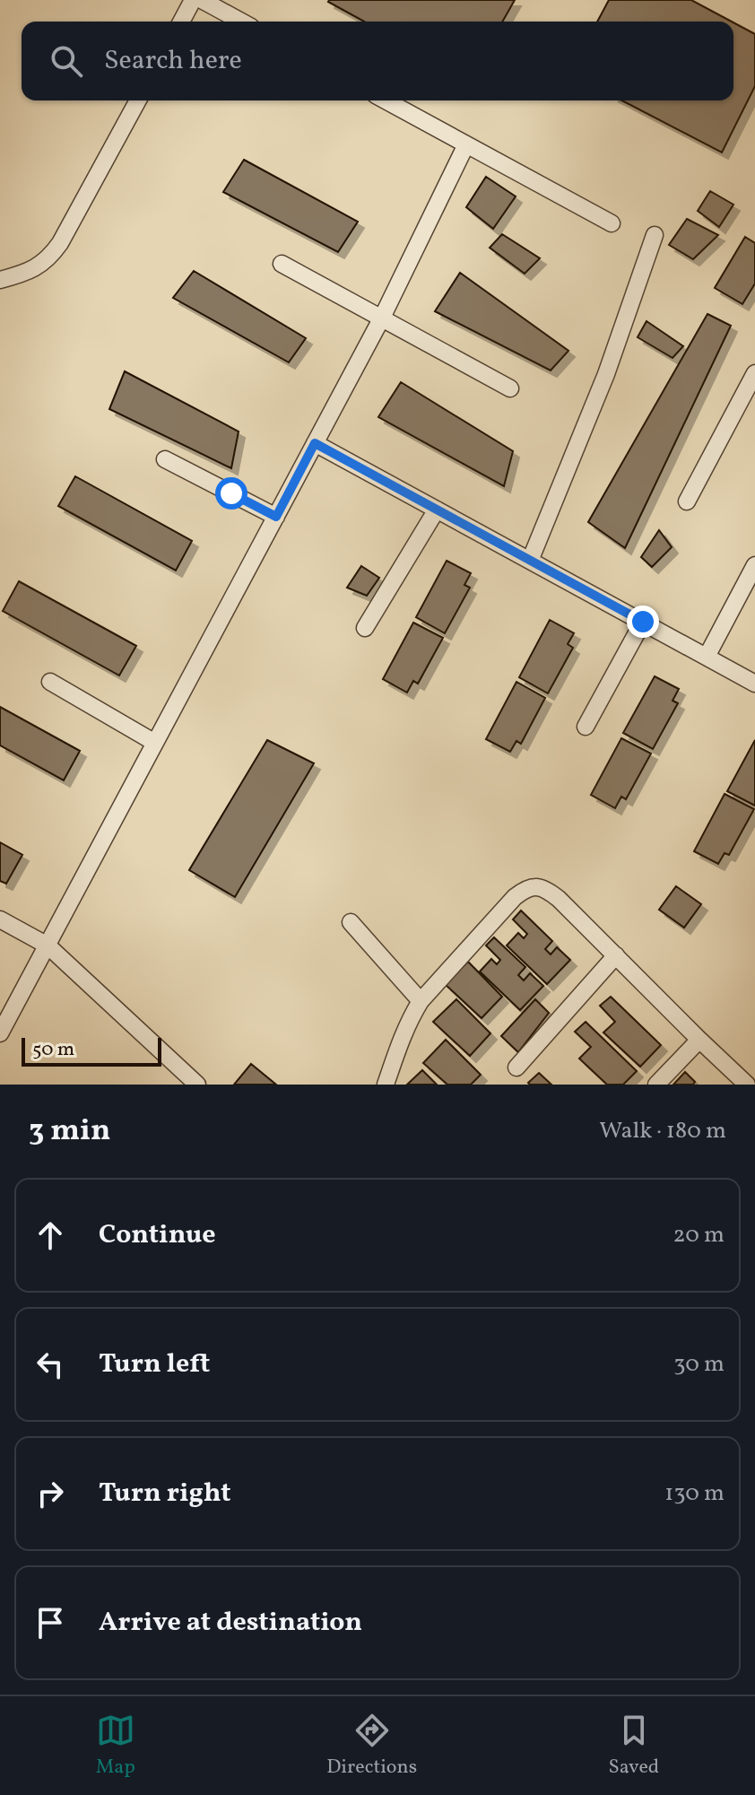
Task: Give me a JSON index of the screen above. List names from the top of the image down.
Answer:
{
  "scale_bar": "50 m",
  "page": {
    "search": "Search here",
    "scale": "50 m",
    "heading": ["3 min", "Walk · 180 m"],
    "list": [
      ["Continue", "20 m"],
      ["Turn left", "30 m"],
      ["Turn right", "130 m"],
      "Arrive at destination"
    ],
    "nav": ["Map", "Directions", "Saved"]
  }
}
